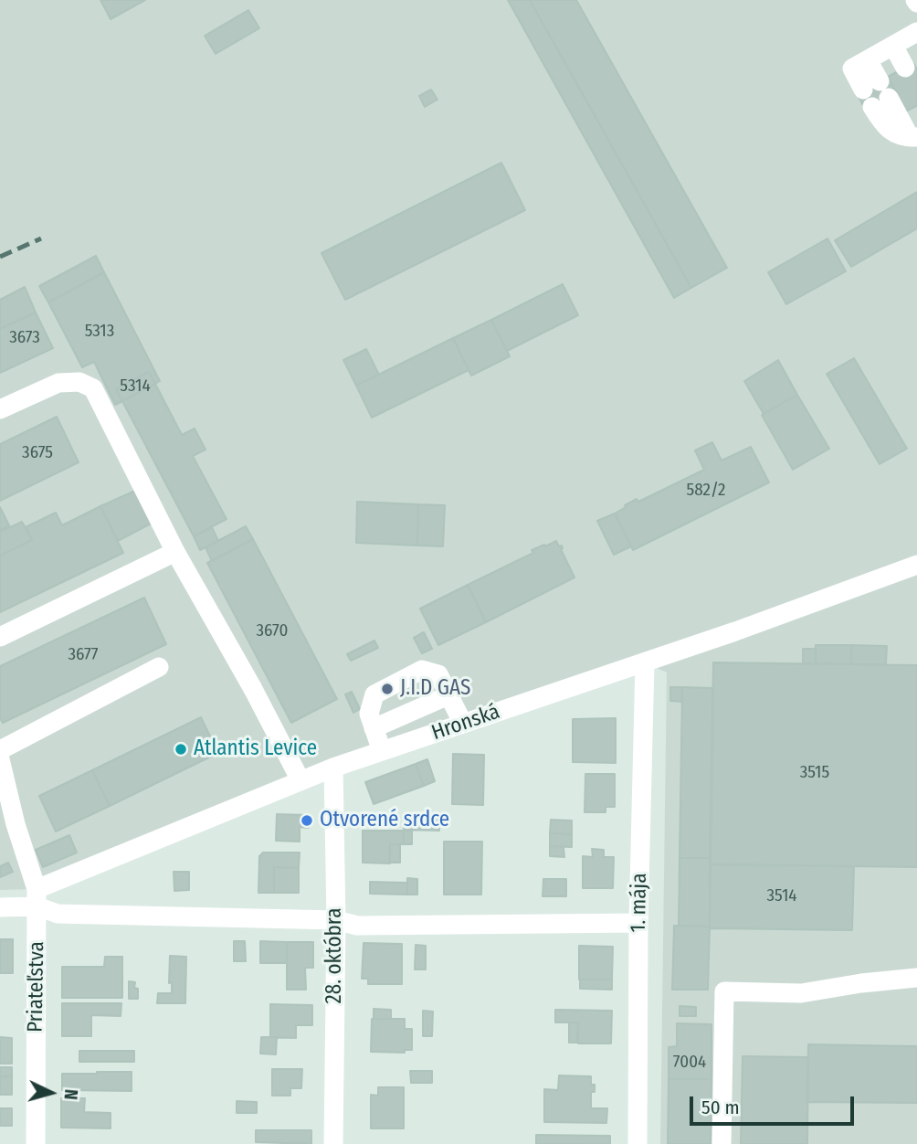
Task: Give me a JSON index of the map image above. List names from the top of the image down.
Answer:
{
  "streets": {
    "street": [
      "Hronská",
      "1. mája",
      "28. októbra",
      "Priateľstva"
    ]
  },
  "crossings": [
    ["Hronská", "1. mája"],
    ["Hronská", "28. októbra"],
    ["Hronská", "Priateľstva"]
  ],
  "places": ["J.I.D GAS", "Atlantis Levice", "Otvorené srdce"],
  "house_numbers": [
    "5313",
    "3673",
    "5314",
    "3675",
    "582/2",
    "3670",
    "3677",
    "3515",
    "3514",
    "7004"
  ],
  "scale_bar": "50 m",
  "north": "right"
}
